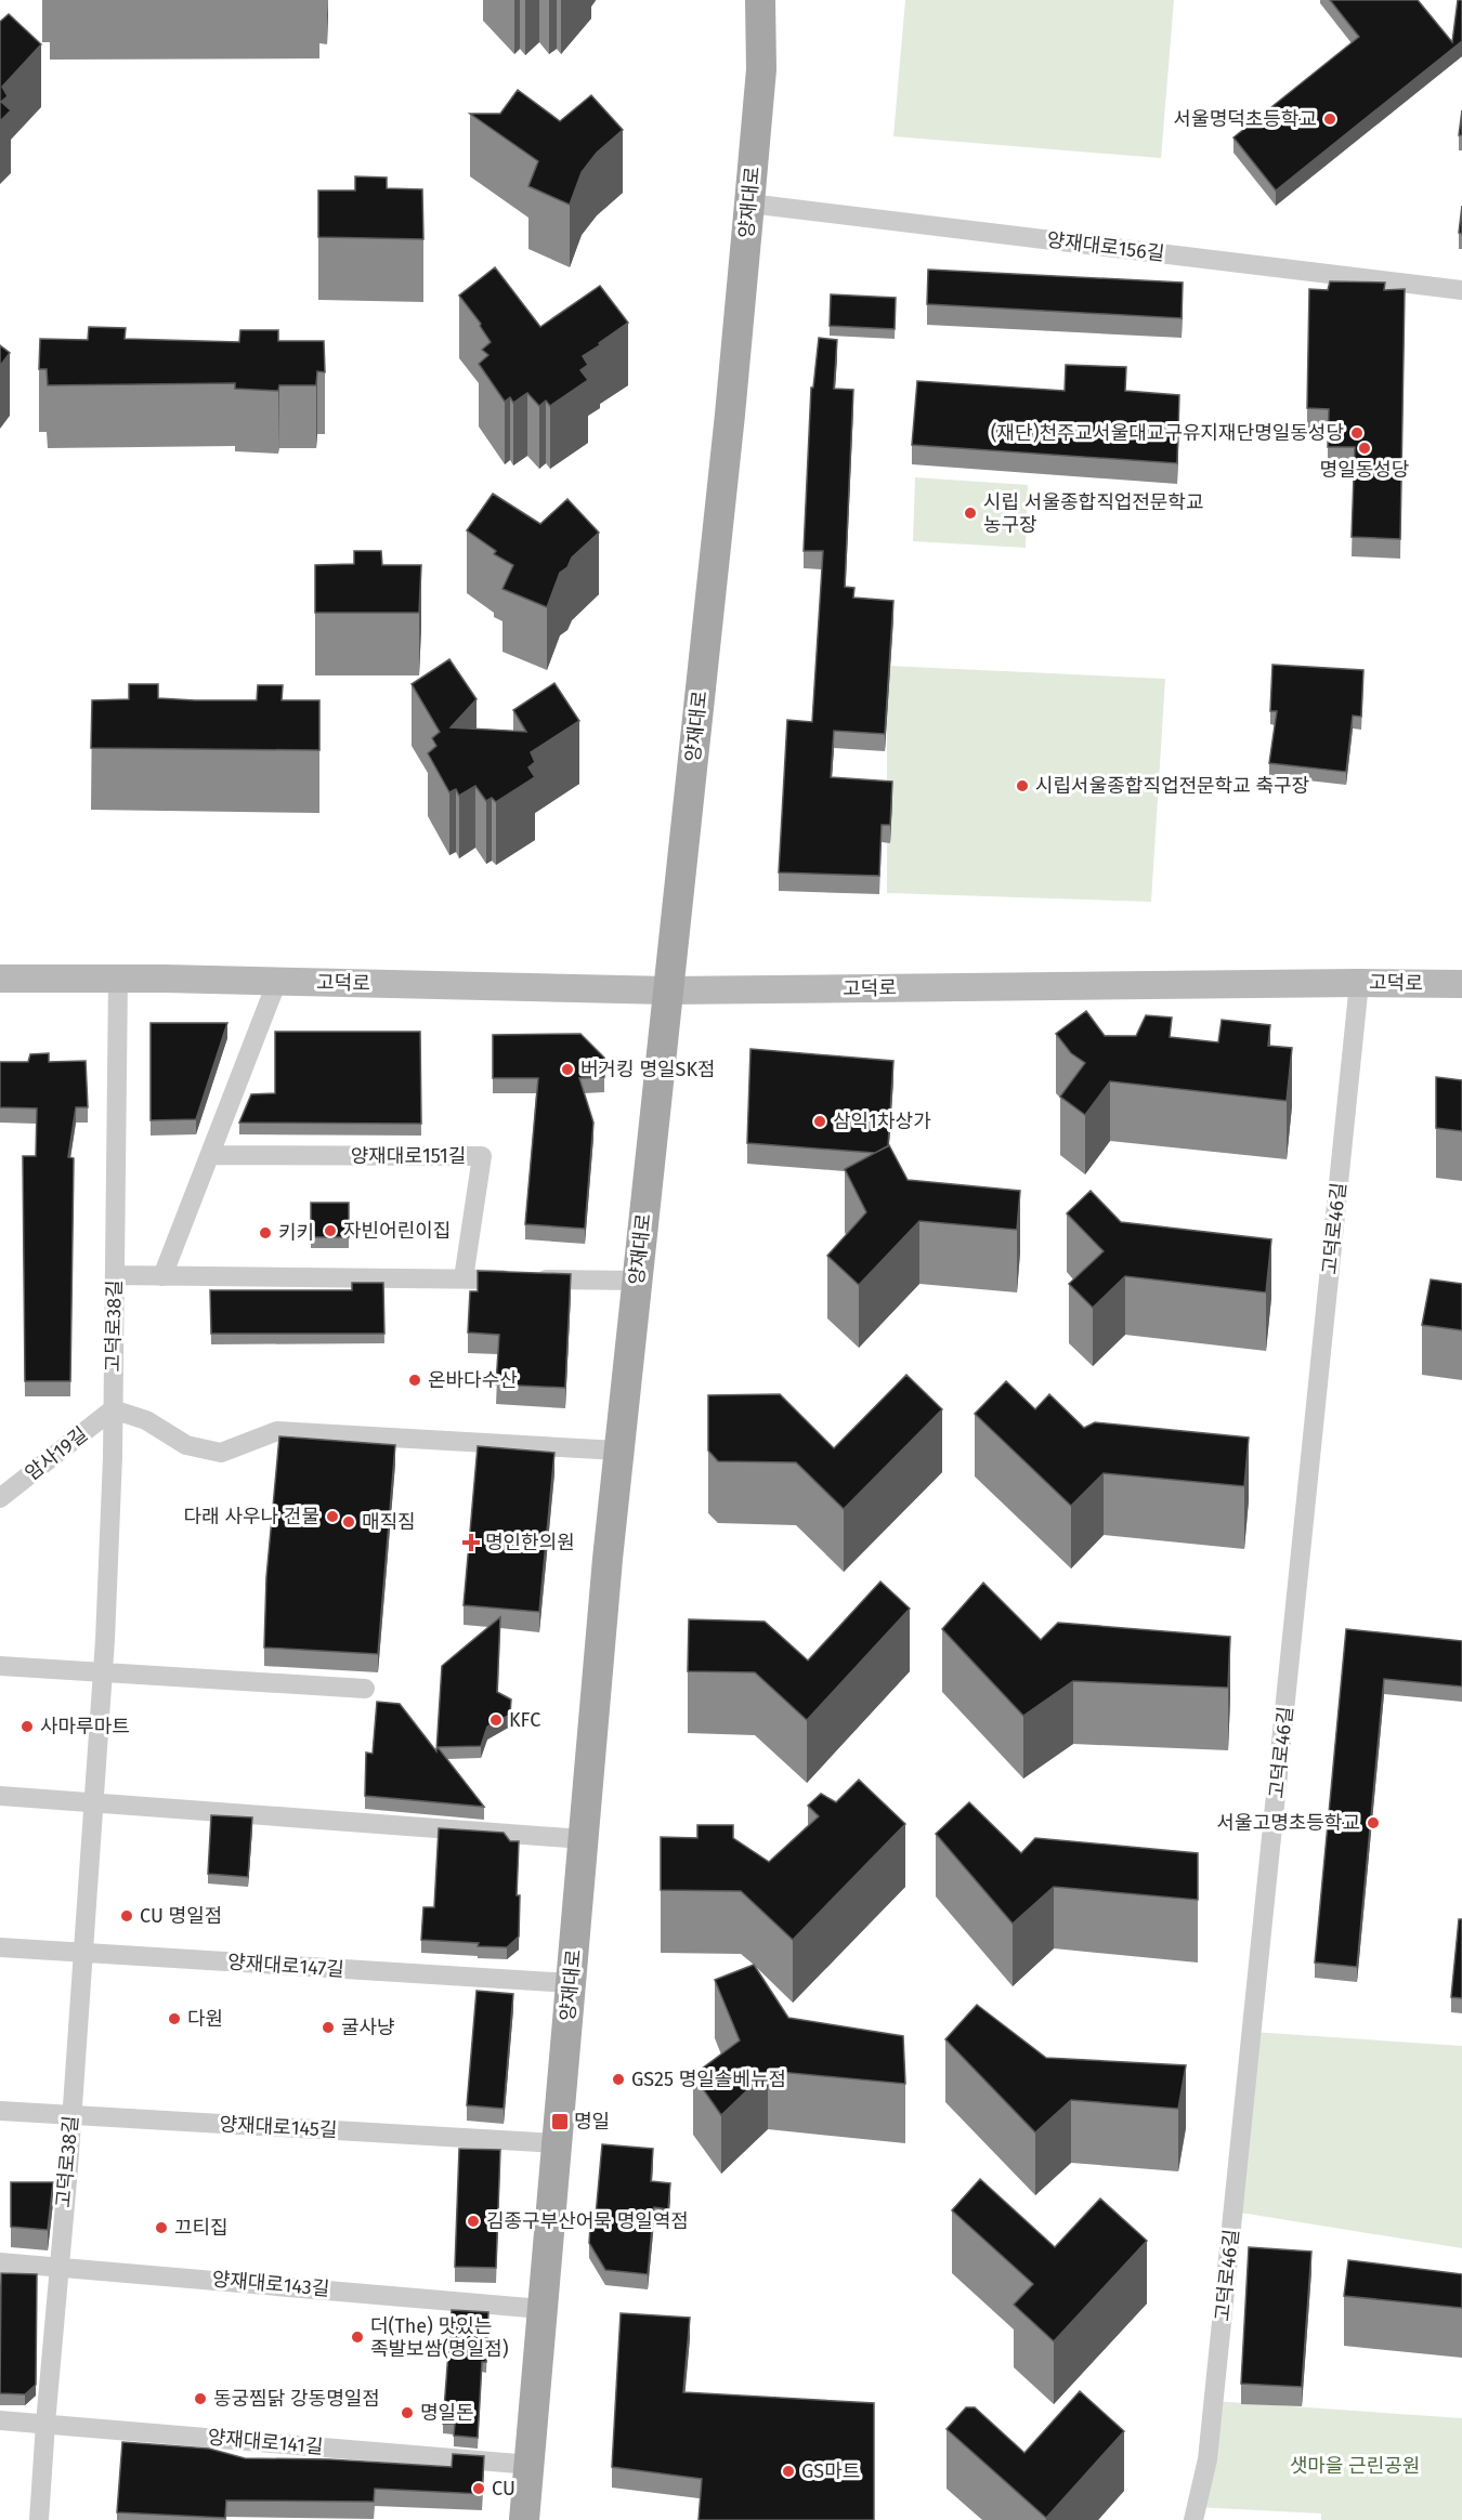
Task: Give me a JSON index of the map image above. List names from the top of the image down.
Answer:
{
  "streets": {
    "main road": ["양재대로", "고덕로"],
    "street": [
      "양재대로156길",
      "양재대로151길",
      "고덕로46길",
      "고덕로38길",
      "암사19길",
      "양재대로147길",
      "양재대로145길",
      "양재대로143길",
      "양재대로141길"
    ]
  },
  "crossings": [
    ["양재대로", "양재대로156길"],
    ["양재대로", "고덕로"],
    ["양재대로", "양재대로147길"],
    ["양재대로", "양재대로145길"],
    ["양재대로", "양재대로143길"],
    ["양재대로", "양재대로141길"],
    ["고덕로", "고덕로46길"],
    ["고덕로", "고덕로38길"],
    ["고덕로38길", "암사19길"],
    ["고덕로38길", "양재대로147길"],
    ["고덕로38길", "양재대로145길"],
    ["고덕로38길", "양재대로143길"],
    ["고덕로38길", "양재대로141길"]
  ],
  "parks": ["샛마을 근린공원"],
  "places": {
    "other": [
      "서울명덕초등학교",
      "(재단)천주교서울대교구유지재단명일동성당",
      "명일동성당",
      "시립 서울종합직업전문학교 농구장",
      "시립서울종합직업전문학교 축구장",
      "버거킹 명일SK점",
      "삼익1차상가",
      "자빈어린이집",
      "키키",
      "온바다수산",
      "다래 사우나 건물",
      "매직짐",
      "KFC",
      "사마루마트",
      "서울고명초등학교",
      "CU 명일점",
      "다원",
      "굴사냥",
      "GS25 명일솔베뉴점",
      "김종구부산어묵 명일역점",
      "끄티집",
      "더(The) 맛있는 족발보쌈(명일점)",
      "동궁찜닭 강동명일점",
      "명일돈",
      "GS마트",
      "CU"
    ],
    "health": ["명인한의원"],
    "transit": ["명일"]
  }
}
